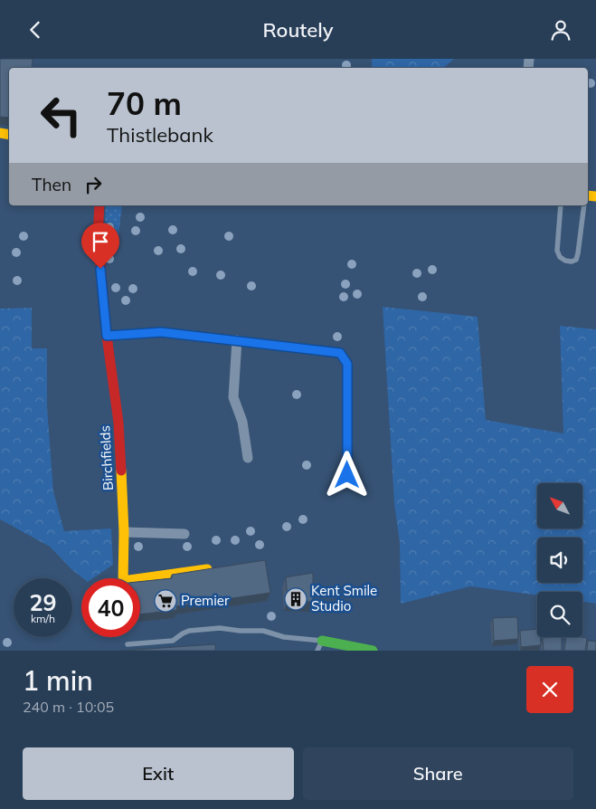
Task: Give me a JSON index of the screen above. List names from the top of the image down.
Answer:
{
  "streets": {
    "street": ["Birchfields"]
  },
  "places": {
    "building": ["Kent Smile Studio"],
    "supermarket": ["Premier"]
  },
  "north": "top left",
  "page": {
    "header": "Routely",
    "turn": ["70 m", "Thistlebank"],
    "then": "Then",
    "speed": "29 km/h",
    "limit": "40",
    "heading": ["1 min", "240 m · 10:05"],
    "buttons": ["Exit", "Share"]
  }
}
